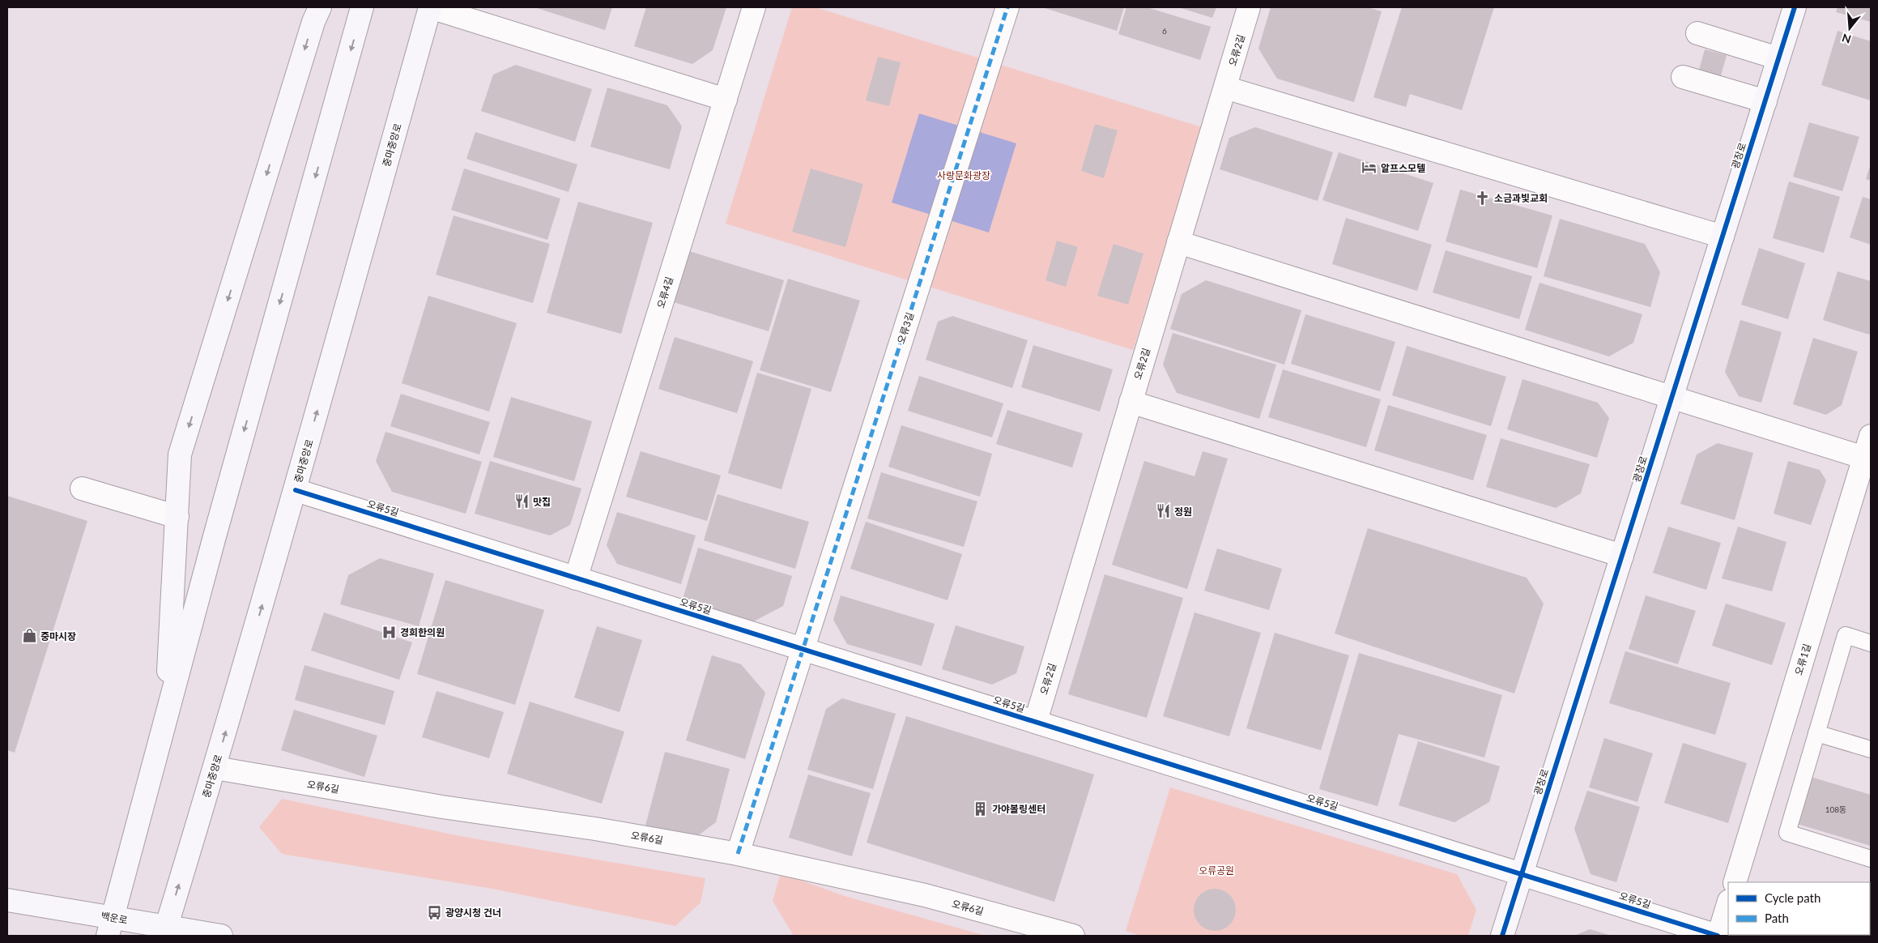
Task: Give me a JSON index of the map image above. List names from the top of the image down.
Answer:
{
  "streets": {
    "main road": ["중마중앙로", "광장로", "백운로"],
    "street": [
      "오류2길",
      "오류4길",
      "오류3길",
      "오류5길",
      "오류1길",
      "오류6길"
    ]
  },
  "crossings": [
    ["오류2길", "오류5길"],
    ["중마중앙로", "오류5길"],
    ["중마중앙로", "오류6길"],
    ["중마중앙로", "백운로"],
    ["광장로", "오류5길"],
    ["오류4길", "오류5길"],
    ["오류3길", "오류5길"],
    ["오류3길", "오류6길"]
  ],
  "parks": ["사랑문화광장", "오류공원"],
  "places": {
    "hotel": ["알프스모텔"],
    "church": ["소금과빛교회"],
    "restaurant": ["맛집", "정원"],
    "hospital": ["경희한의원"],
    "shop": ["중마시장"],
    "building": ["가야볼링센터"],
    "bus stop": ["광양시청 건너"]
  },
  "house_numbers": ["6", "108동"],
  "legend": ["Cycle path", "Path"],
  "north": "bottom"
}
